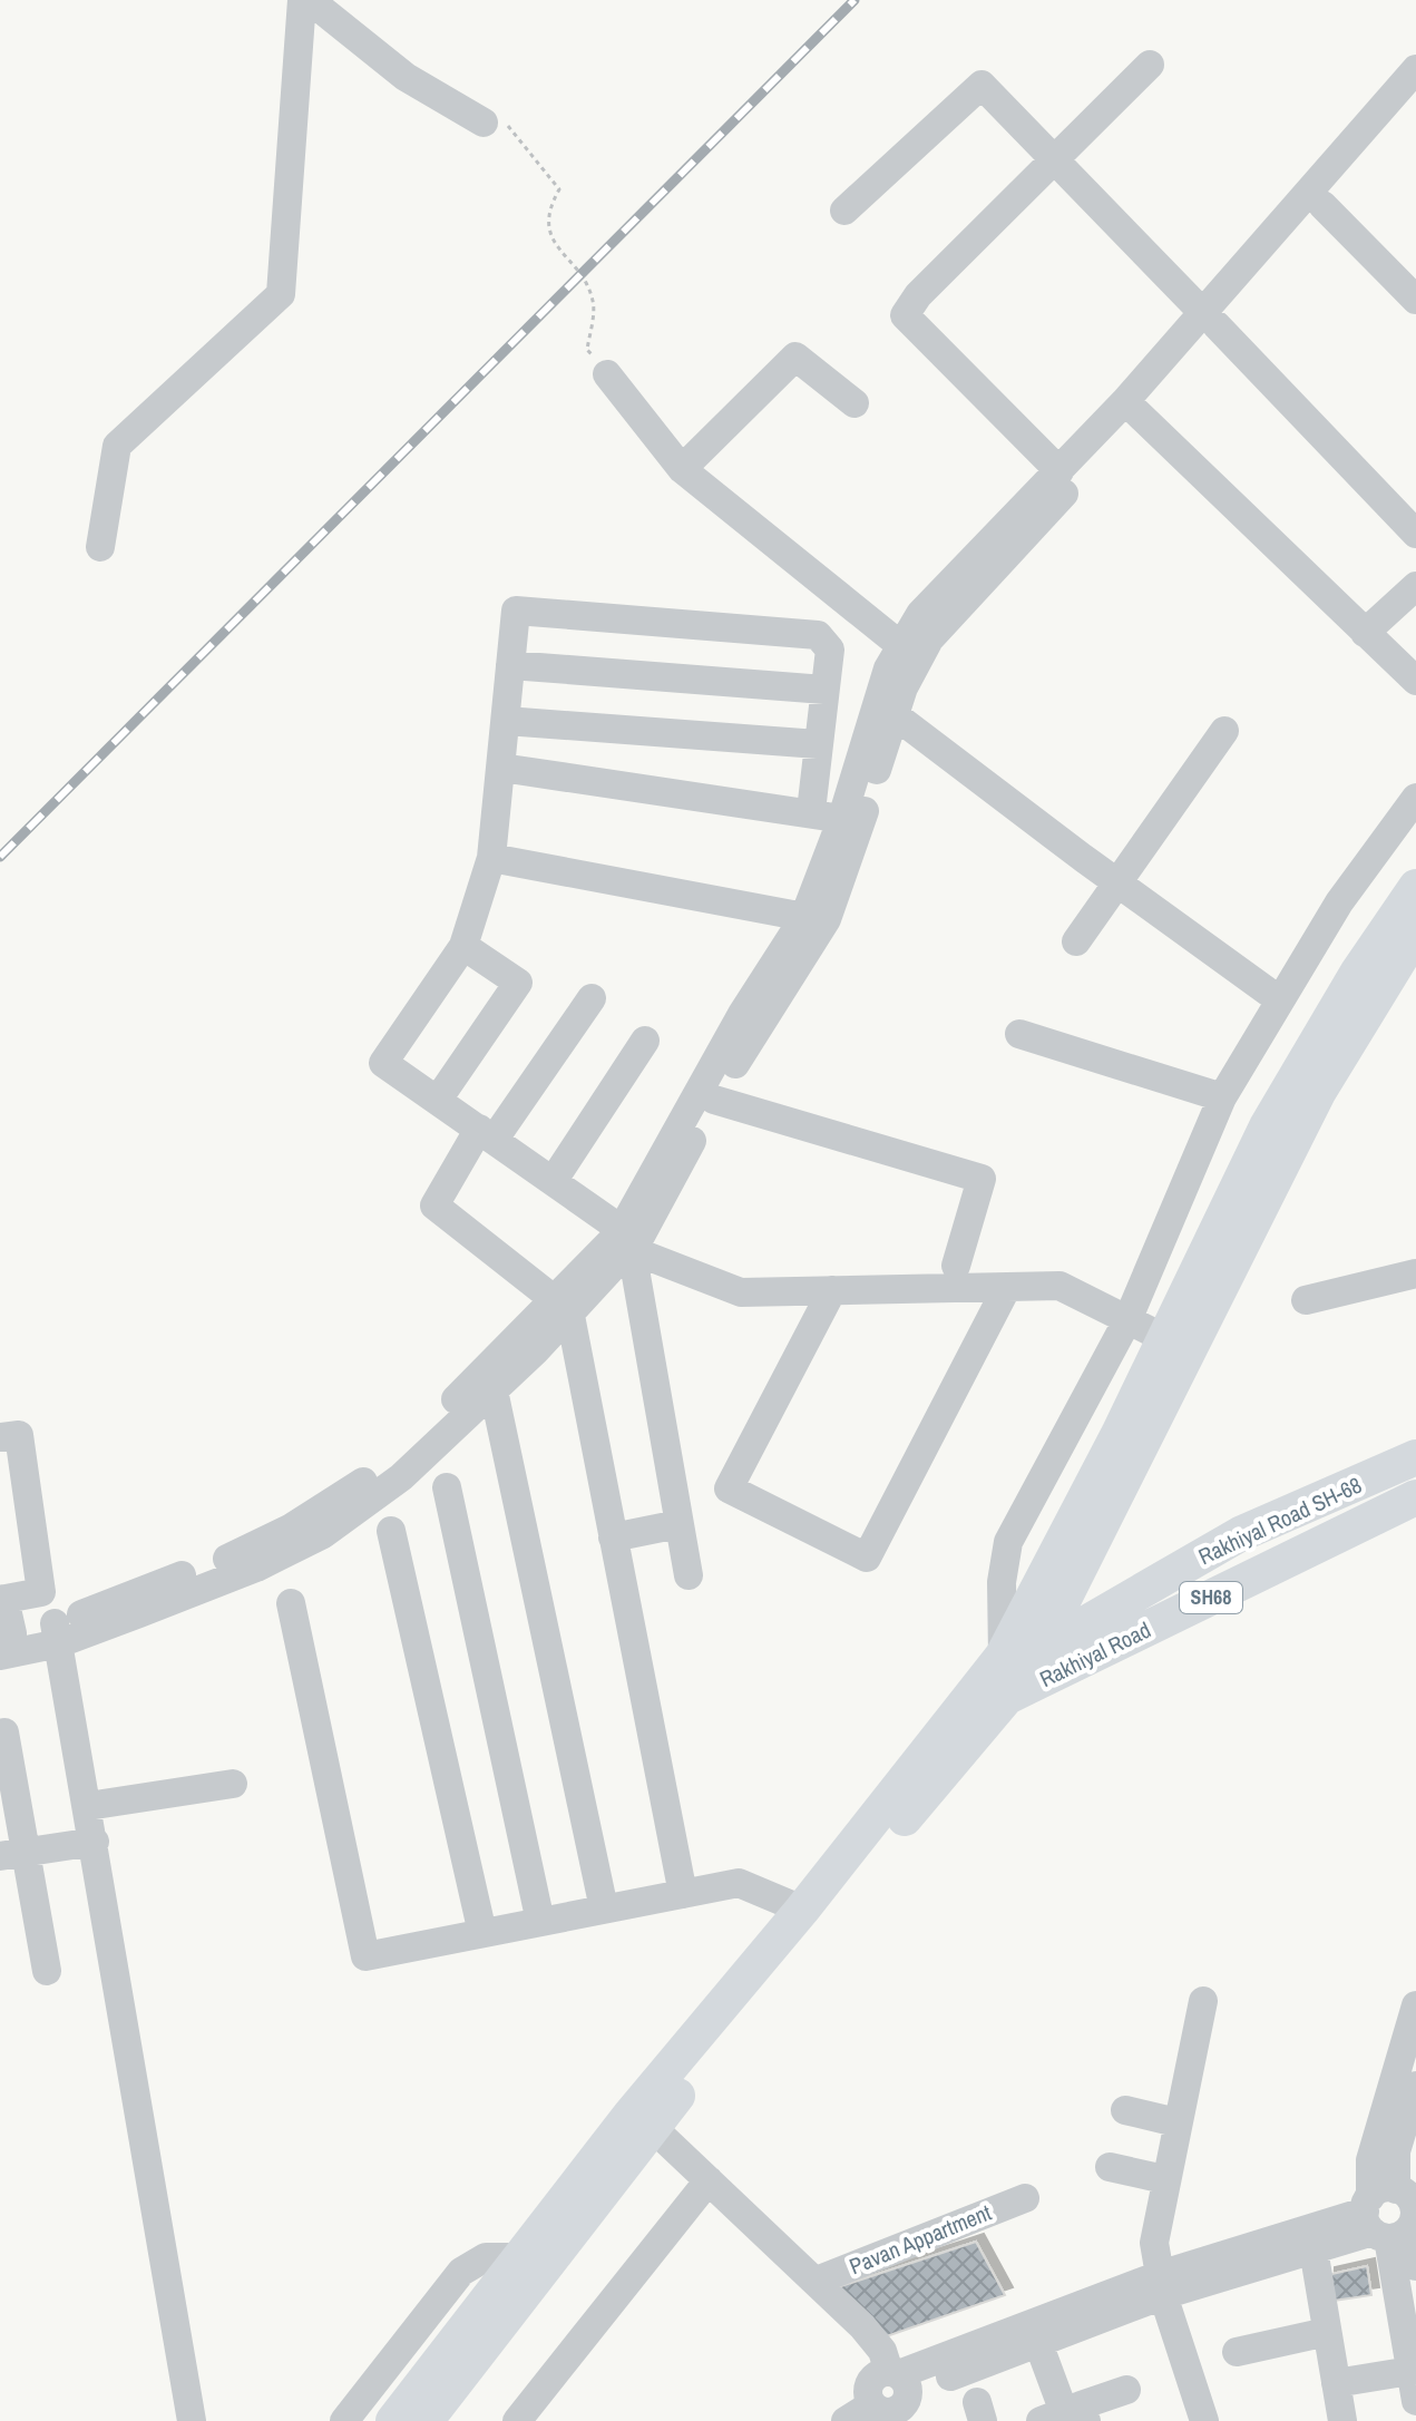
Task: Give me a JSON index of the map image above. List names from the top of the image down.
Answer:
{
  "streets": {
    "main road": ["Rakhiyal Road SH-68", "SH68", "Rakhiyal Road"],
    "street": ["Pavan Appartment"]
  }
}
